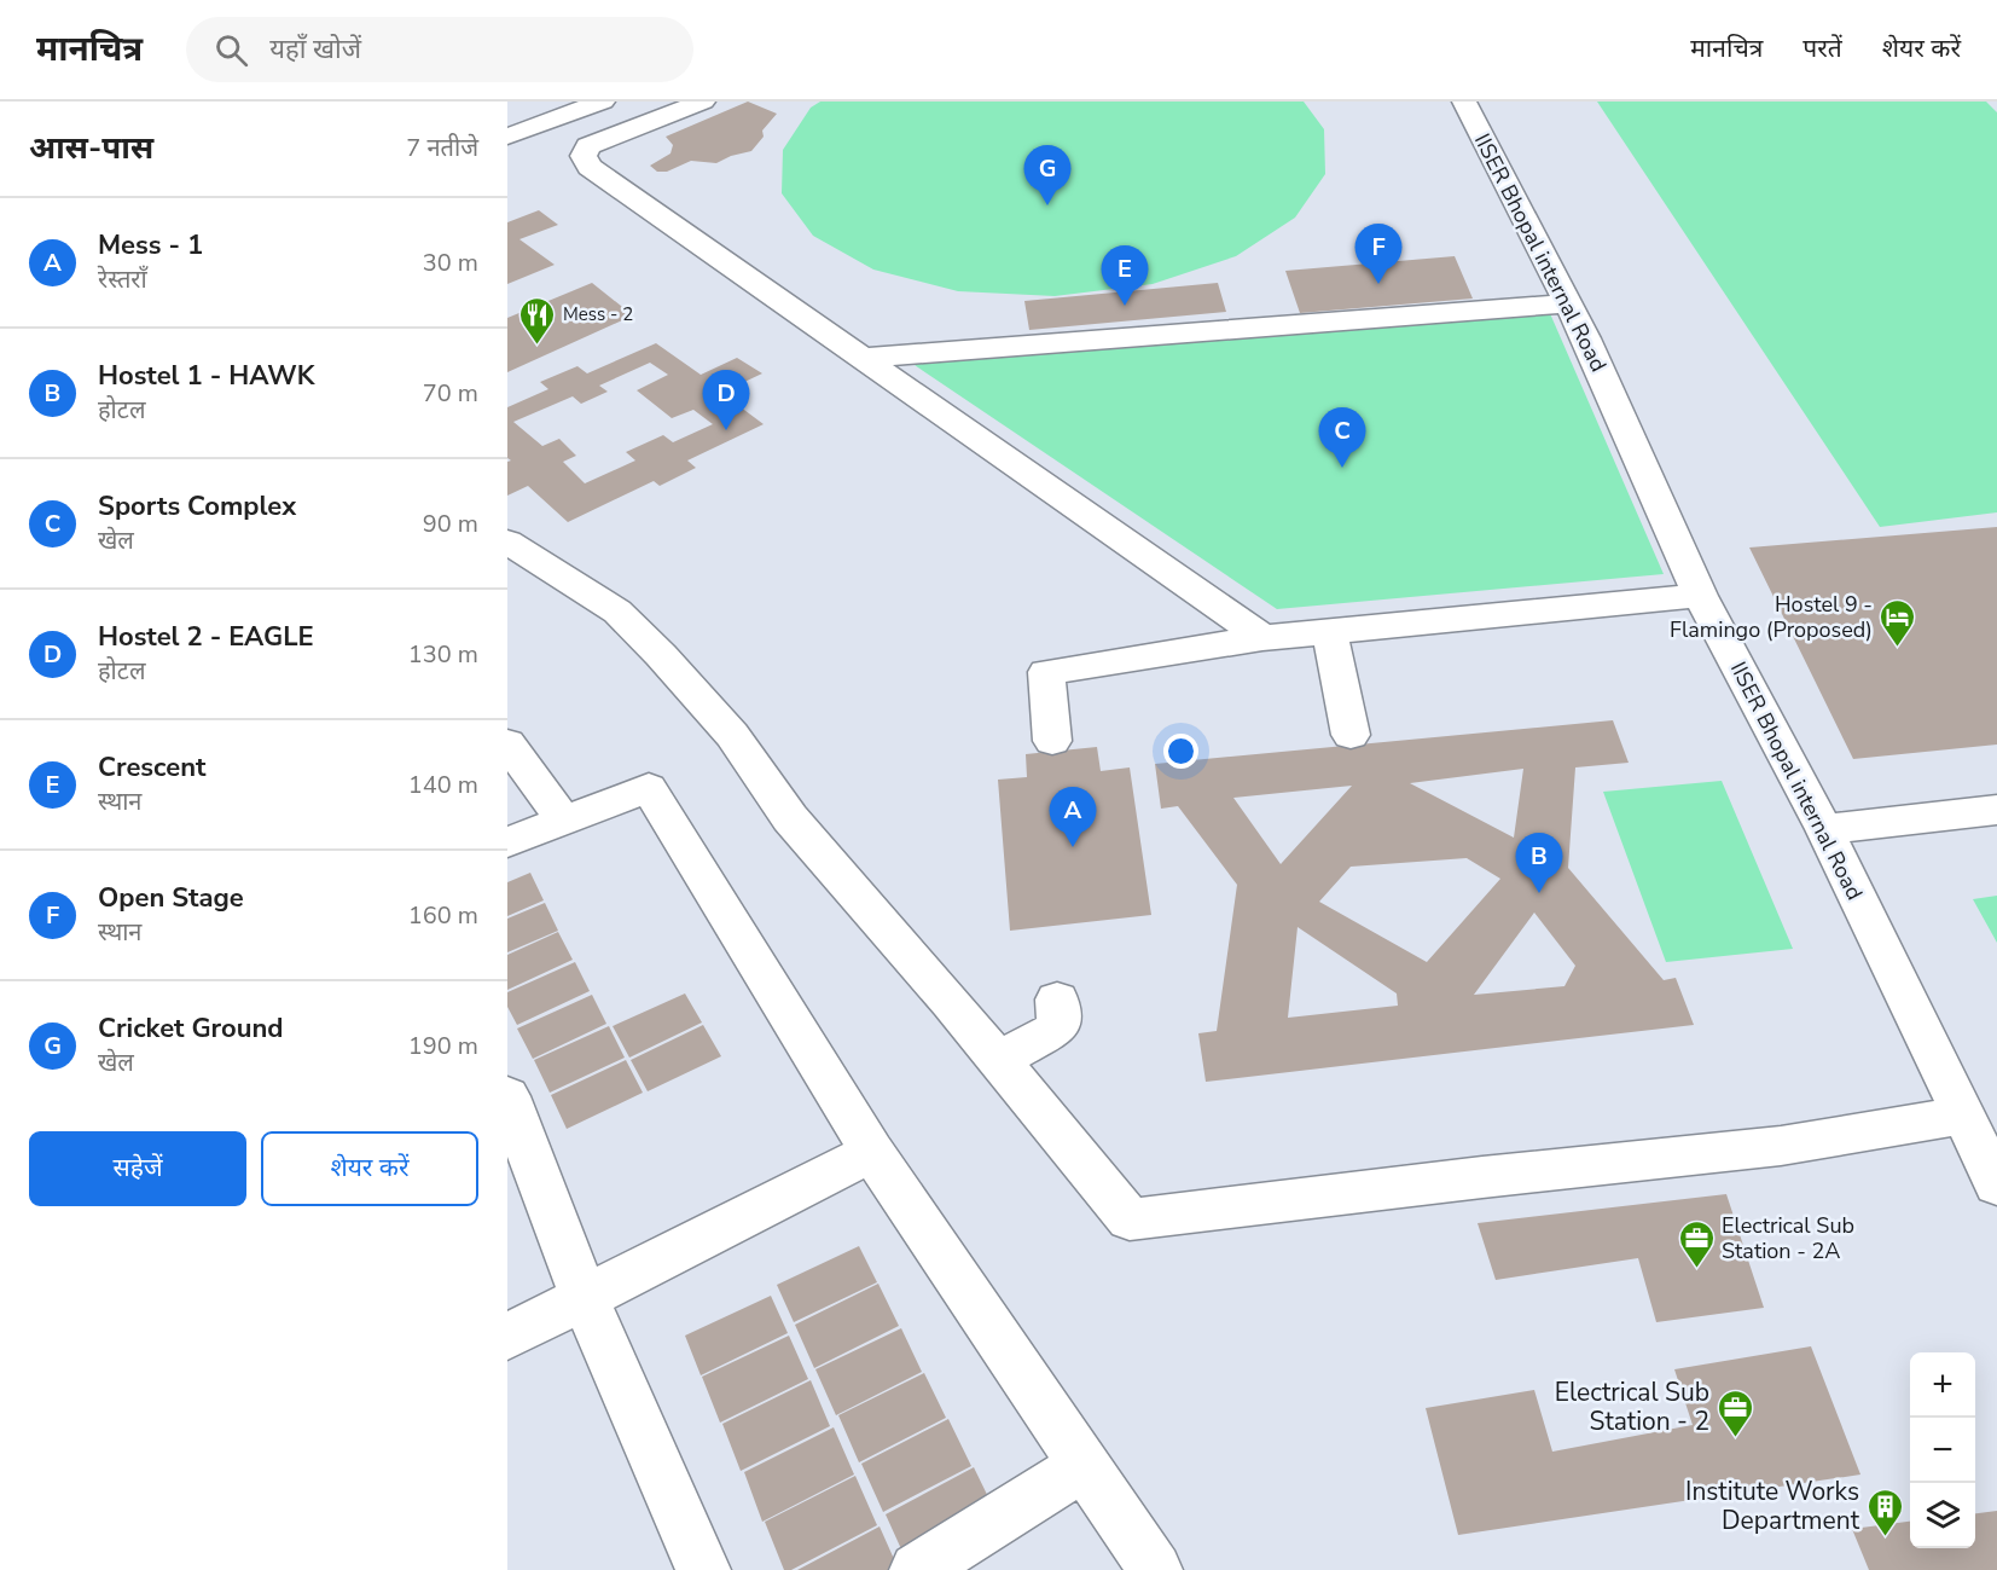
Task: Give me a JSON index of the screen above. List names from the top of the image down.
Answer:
{
  "streets": {
    "street": ["IISER Bhopal internal Road"]
  },
  "places": {
    "restaurant": ["Mess - 2"],
    "hotel": ["Hostel 9 - Flamingo (Proposed)"],
    "office": ["Electrical Sub Station - 2A", "Electrical Sub Station - 2"],
    "building": ["Institute Works Department"]
  },
  "page": {
    "header": "मानचित्र",
    "search": "यहाँ खोजें",
    "nav": ["मानचित्र", "परतें", "शेयर करें"],
    "heading": ["आस-पास", "7 नतीजे"],
    "pins": [
      "G",
      "F",
      "E",
      "D",
      "C",
      "A",
      "B"
    ],
    "list": [
      {
        "mark": "A",
        "name": "Mess - 1",
        "note": "रेस्तराँ",
        "value": "30 m"
      },
      {
        "mark": "B",
        "name": "Hostel 1 - HAWK",
        "note": "होटल",
        "value": "70 m"
      },
      {
        "mark": "C",
        "name": "Sports Complex",
        "note": "खेल",
        "value": "90 m"
      },
      {
        "mark": "D",
        "name": "Hostel 2 - EAGLE",
        "note": "होटल",
        "value": "130 m"
      },
      {
        "mark": "E",
        "name": "Crescent",
        "note": "स्थान",
        "value": "140 m"
      },
      {
        "mark": "F",
        "name": "Open Stage",
        "note": "स्थान",
        "value": "160 m"
      },
      {
        "mark": "G",
        "name": "Cricket Ground",
        "note": "खेल",
        "value": "190 m"
      }
    ],
    "buttons": ["सहेजें", "शेयर करें"],
    "map_buttons": ["+", "−"]
  }
}
